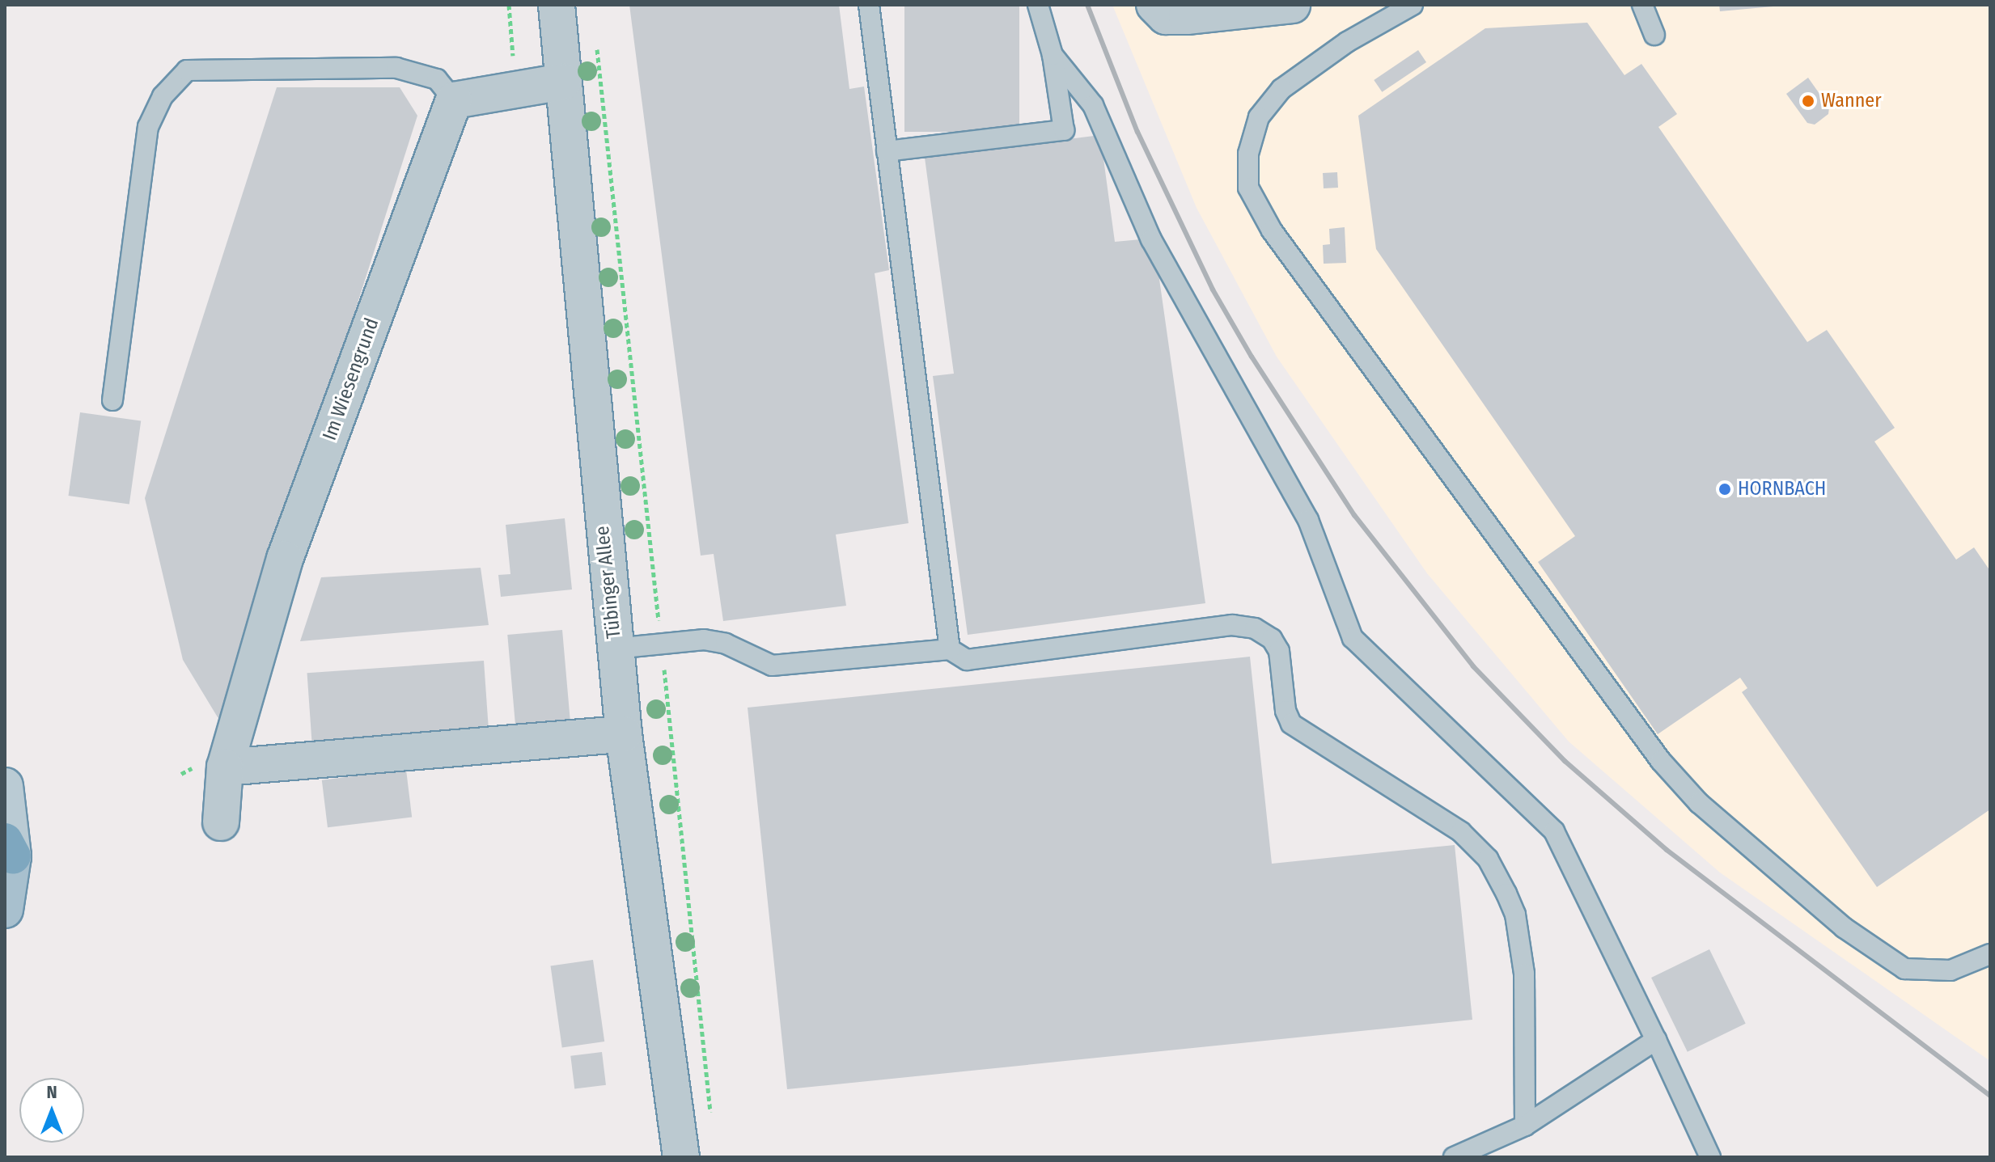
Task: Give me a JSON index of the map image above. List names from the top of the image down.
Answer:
{
  "streets": {
    "street": ["Im Wiesengrund", "Tübinger Allee"]
  },
  "places": ["Wanner", "HORNBACH"],
  "north": "top"
}
